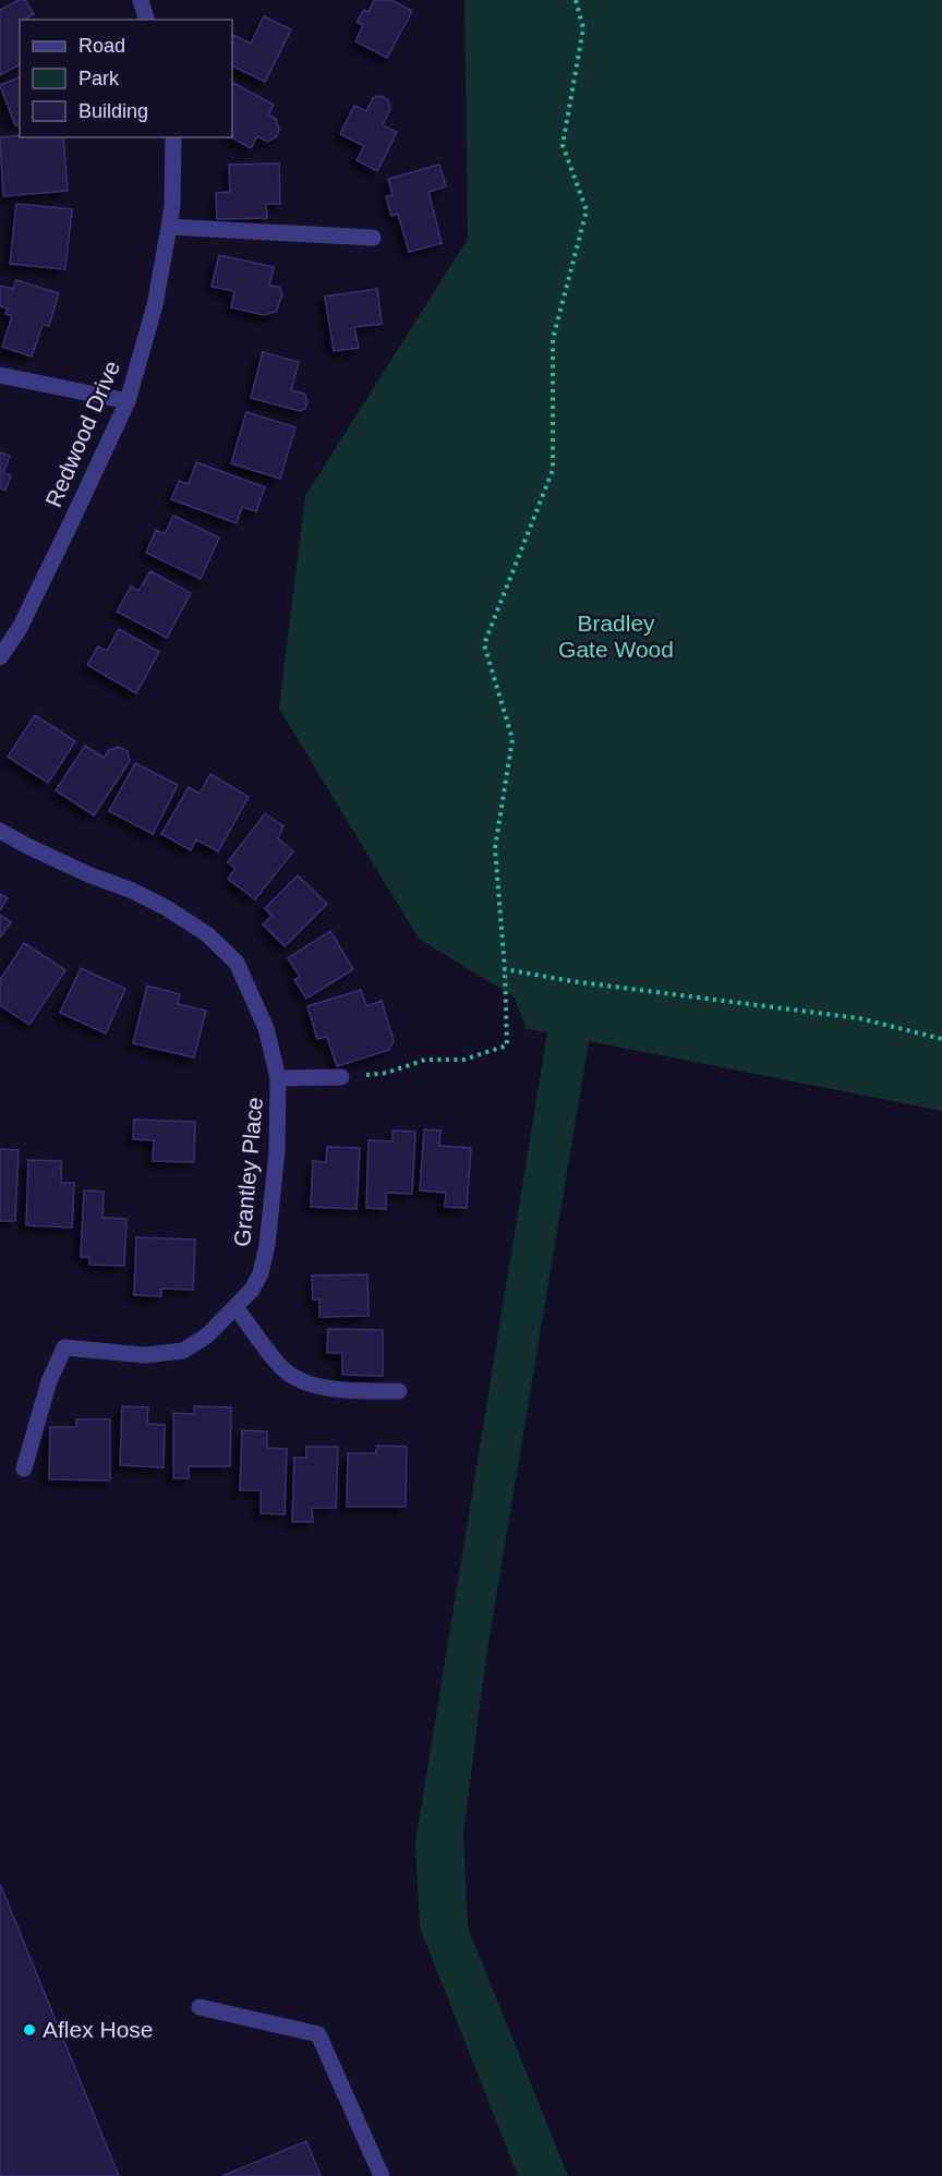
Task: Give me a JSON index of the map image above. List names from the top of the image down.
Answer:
{
  "streets": {
    "street": ["Redwood Drive", "Grantley Place"]
  },
  "parks": ["Bradley Gate Wood"],
  "places": ["Aflex Hose"],
  "legend": ["Road", "Park", "Building"]
}
